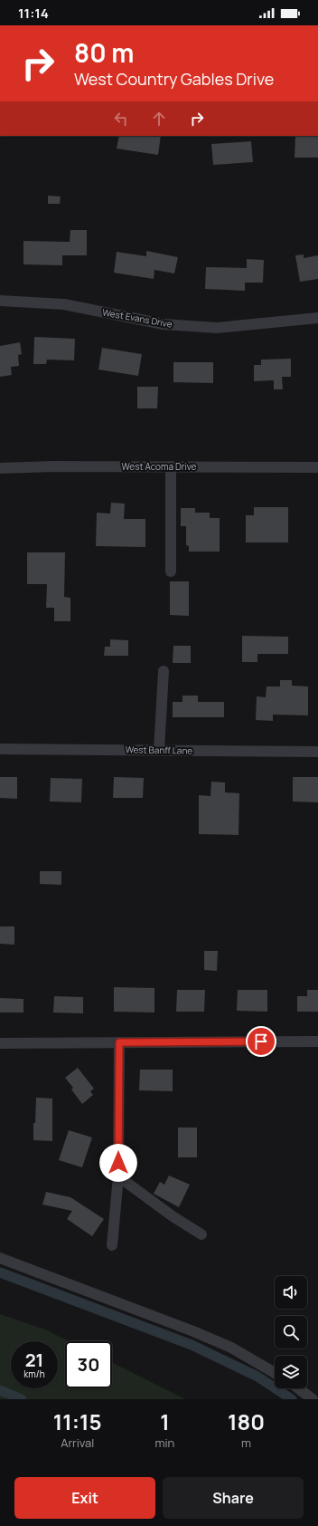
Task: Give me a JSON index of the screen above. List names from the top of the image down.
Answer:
{
  "streets": {
    "street": ["West Evans Drive", "West Acoma Drive", "West Banff Lane"]
  },
  "page": {
    "status": "11:14",
    "turn": ["80 m", "West Country Gables Drive"],
    "speed": "21 km/h",
    "limit": "30",
    "eta": [
      "11:15",
      "Arrival",
      "1",
      "min",
      "180",
      "m"
    ],
    "buttons": ["Exit", "Share"]
  }
}
